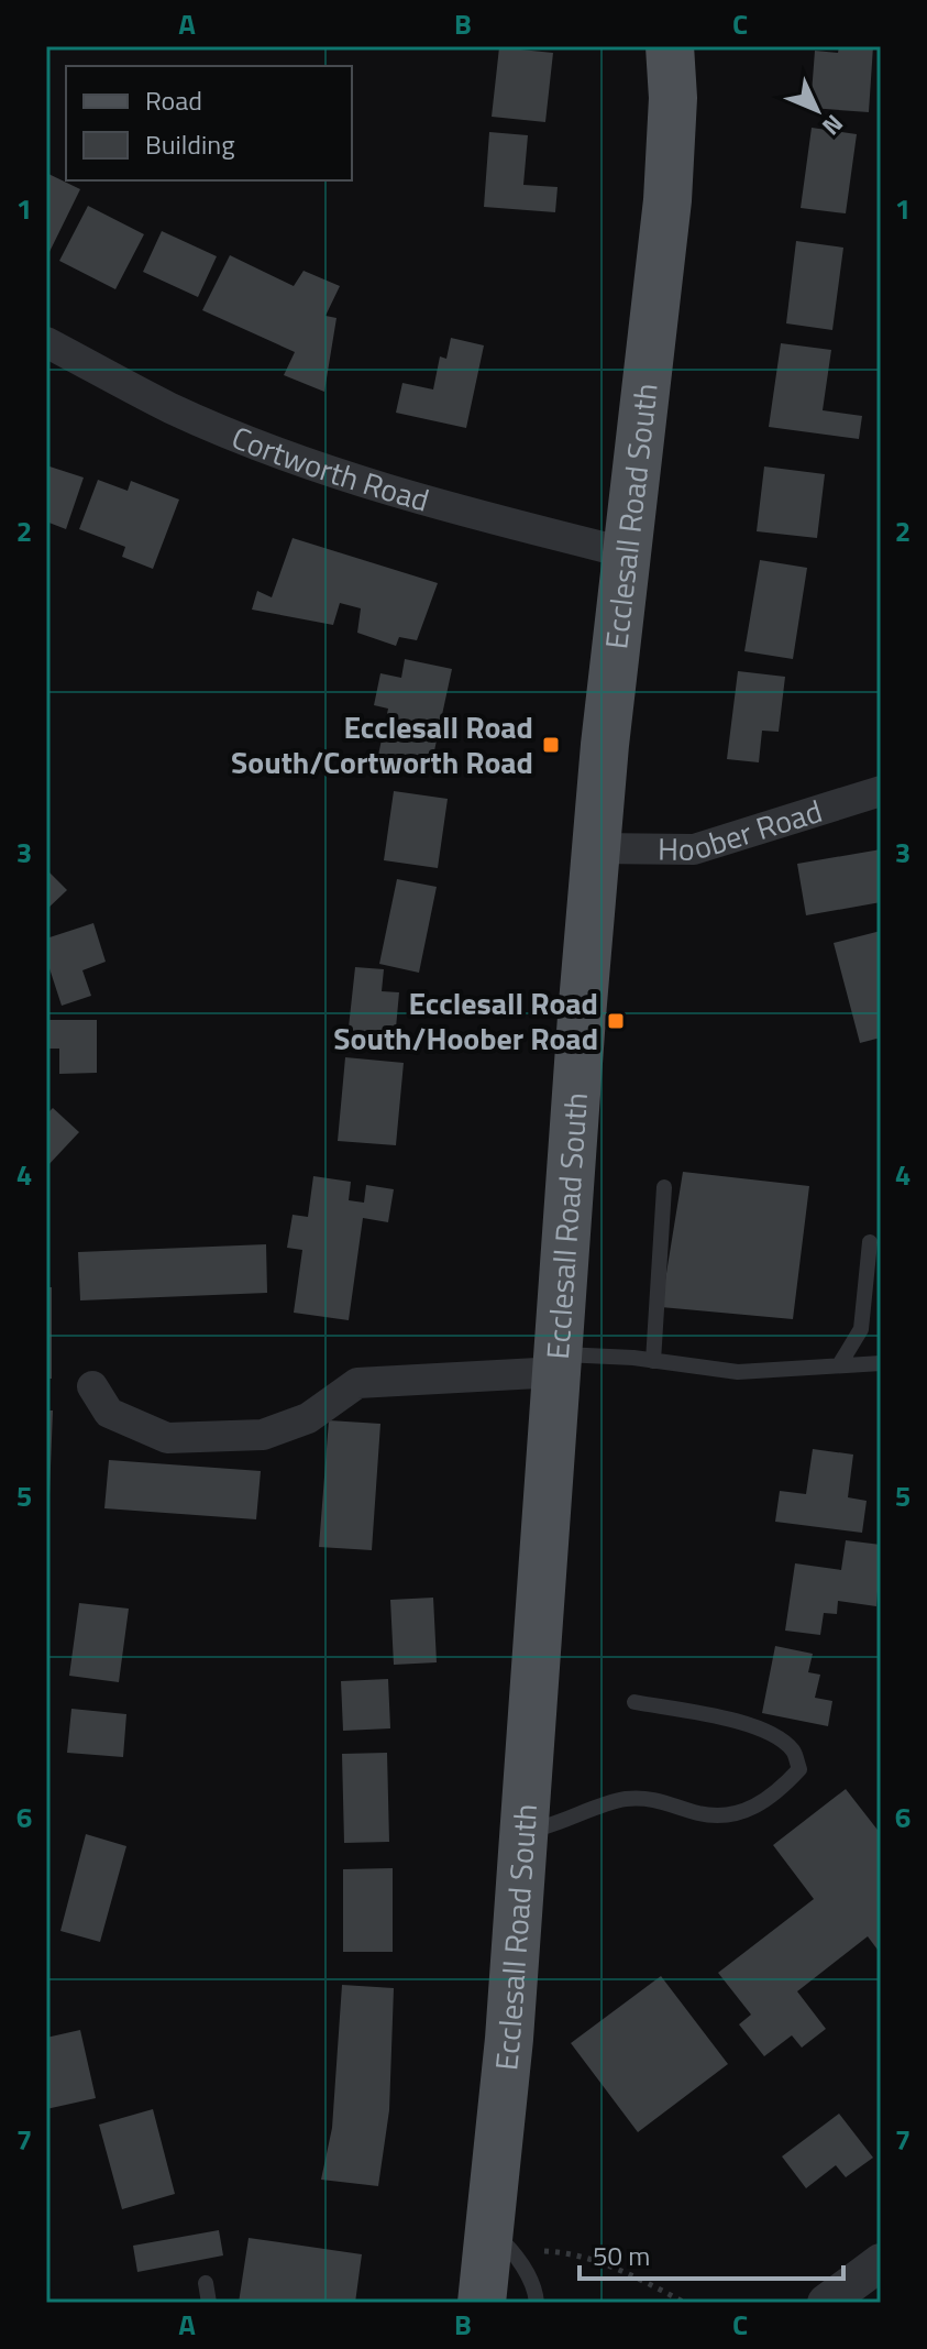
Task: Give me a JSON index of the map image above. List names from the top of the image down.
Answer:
{
  "streets": {
    "main road": ["Ecclesall Road South"],
    "street": ["Cortworth Road", "Hoober Road"]
  },
  "crossings": [
    ["Cortworth Road", "Ecclesall Road South"],
    ["Ecclesall Road South", "Hoober Road"]
  ],
  "places": {
    "transit": ["Ecclesall Road South/Cortworth Road", "Ecclesall Road South/Hoober Road"]
  },
  "legend": ["Road", "Building"],
  "scale_bar": "50 m",
  "north": "bottom right",
  "grid": {
    "columns": ["A", "B", "C"],
    "rows": [
      "1",
      "2",
      "3",
      "4",
      "5",
      "6",
      "7"
    ]
  }
}
